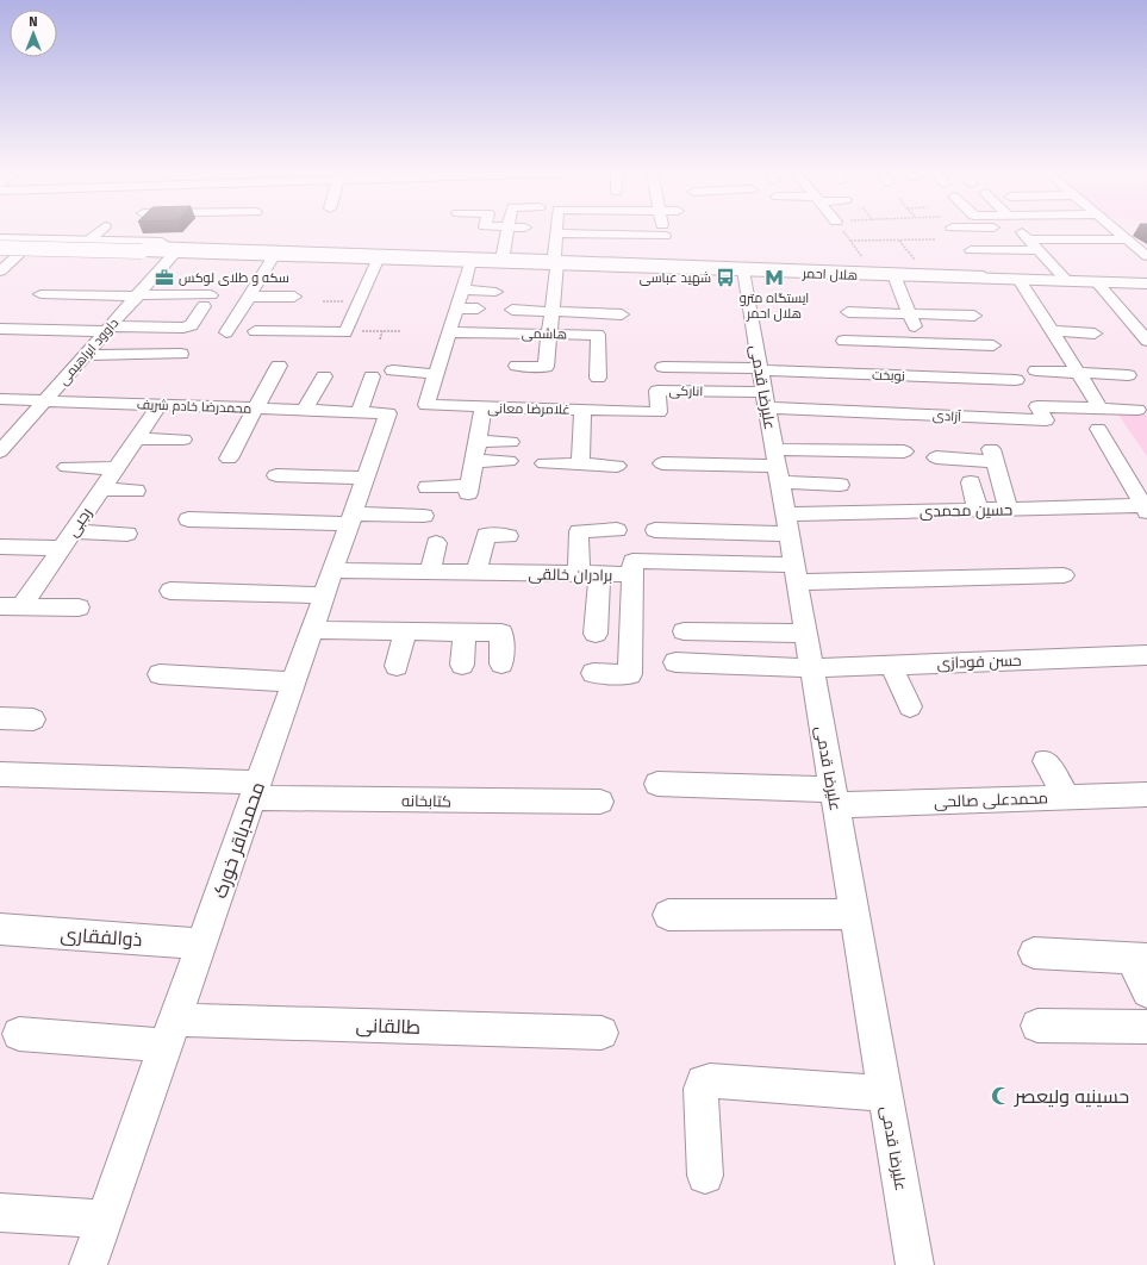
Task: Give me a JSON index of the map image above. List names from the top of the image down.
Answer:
{
  "streets": {
    "main road": ["هلال احمر"],
    "street": [
      "هاشمی",
      "داوود ابراهیمی",
      "نوبخت",
      "علیرضا قدمی",
      "انارکی",
      "محمدرضا خادم شریف",
      "غلامرضا معانی",
      "آزادی",
      "حسین محمدی",
      "رجبی",
      "برادران خالقی",
      "حسن فودازی",
      "محمدعلی صالحی",
      "کتابخانه",
      "محمدباقر خورک",
      "ذوالفقاری",
      "طالقانی"
    ]
  },
  "crossings": [
    ["هلال احمر", "داوود ابراهیمی"],
    ["هلال احمر", "علیرضا قدمی"],
    ["داوود ابراهیمی", "محمدرضا خادم شریف"],
    ["نوبخت", "علیرضا قدمی"],
    ["نوبخت", "انارکی"],
    ["نوبخت", "آزادی"],
    ["علیرضا قدمی", "انارکی"],
    ["علیرضا قدمی", "آزادی"],
    ["علیرضا قدمی", "حسین محمدی"],
    ["علیرضا قدمی", "برادران خالقی"],
    ["علیرضا قدمی", "حسن فودازی"],
    ["علیرضا قدمی", "محمدعلی صالحی"],
    ["انارکی", "غلامرضا معانی"],
    ["انارکی", "آزادی"],
    ["محمدرضا خادم شریف", "رجبی"],
    ["محمدرضا خادم شریف", "محمدباقر خورک"],
    ["برادران خالقی", "محمدباقر خورک"],
    ["کتابخانه", "محمدباقر خورک"],
    ["محمدباقر خورک", "ذوالفقاری"],
    ["محمدباقر خورک", "طالقانی"]
  ],
  "places": {
    "office": ["سکه و طلای لوکس"],
    "bus stop": ["شهید عباسی"],
    "metro station": ["ایستگاه مترو هلال احمر"],
    "mosque": ["حسینیه ولیعصر"]
  },
  "north": "top"
}
